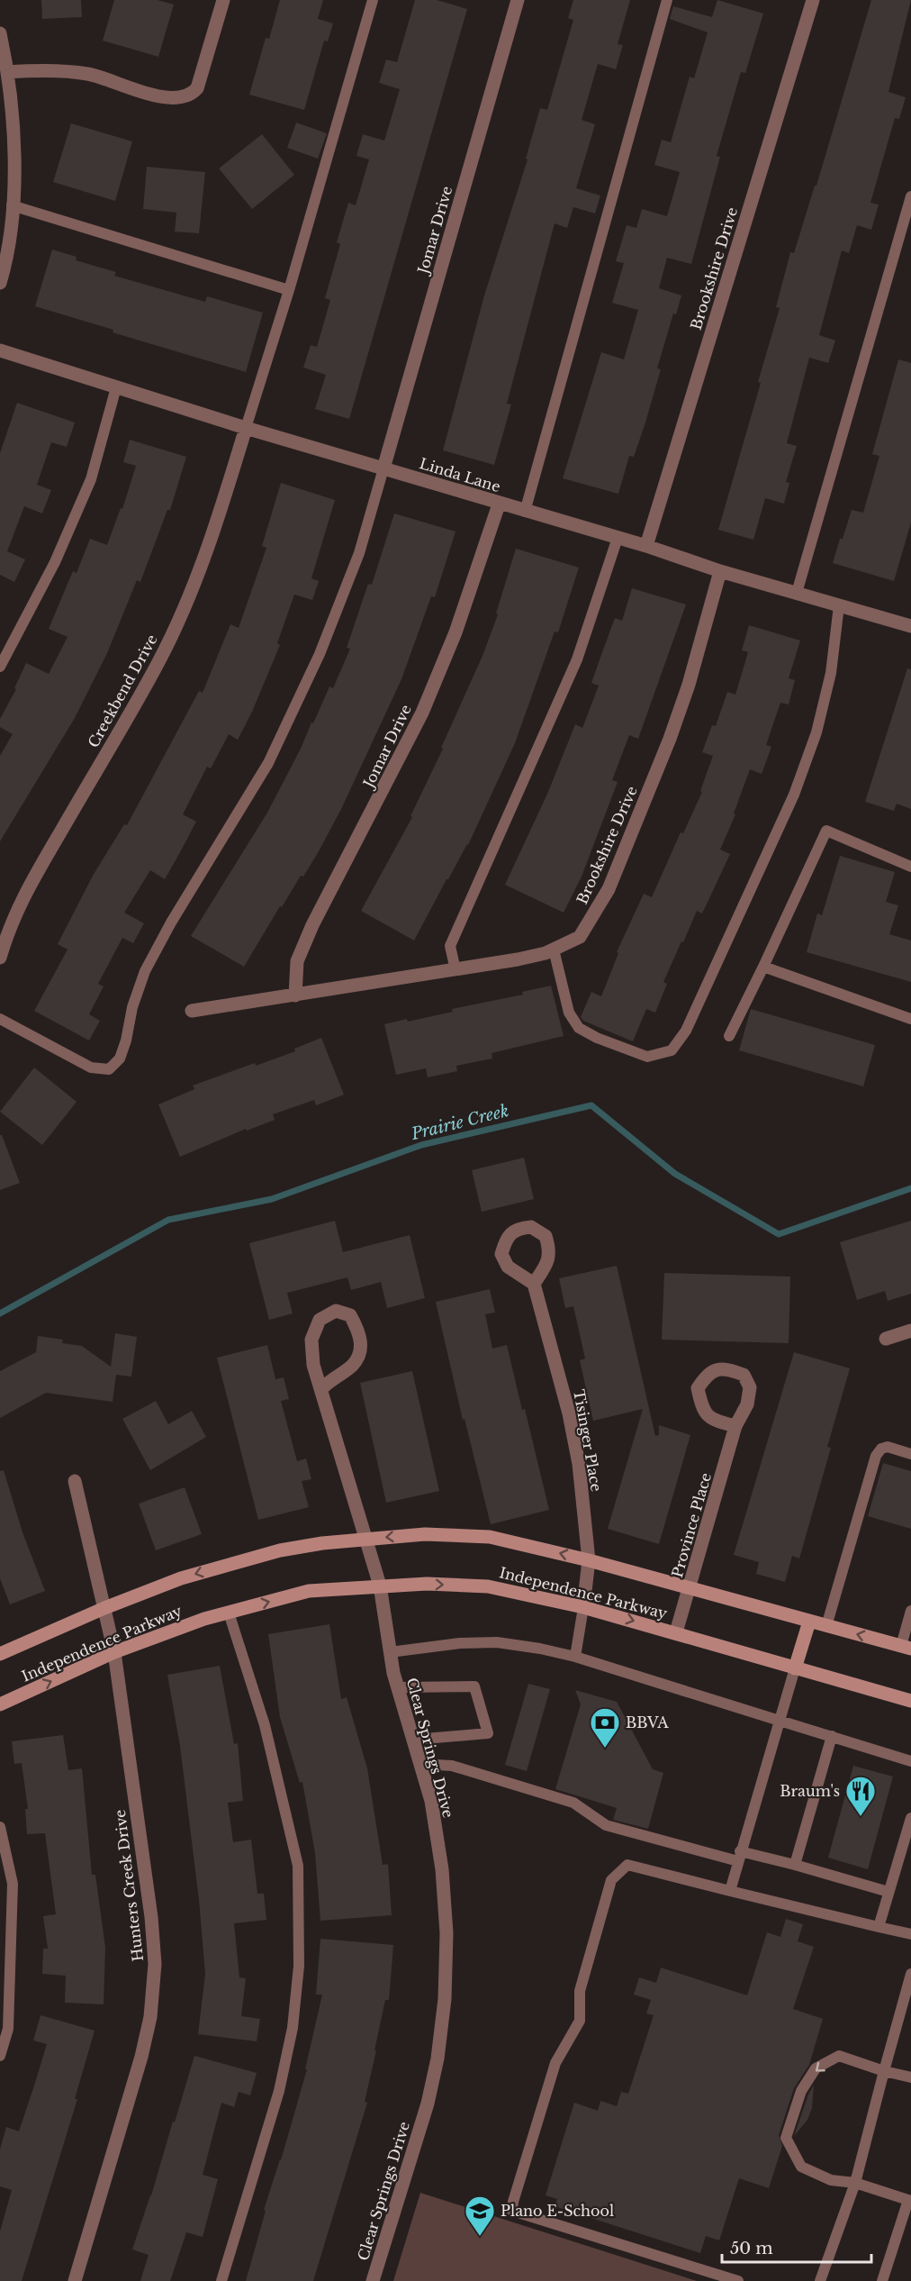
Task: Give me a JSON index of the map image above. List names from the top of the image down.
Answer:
{
  "streets": {
    "main road": ["Independence Parkway"],
    "street": [
      "Jomar Drive",
      "Brookshire Drive",
      "Linda Lane",
      "Creekbend Drive",
      "Tisinger Place",
      "Province Place",
      "Clear Springs Drive",
      "Hunters Creek Drive"
    ]
  },
  "crossings": [
    ["Jomar Drive", "Brookshire Drive"],
    ["Jomar Drive", "Linda Lane"],
    ["Brookshire Drive", "Linda Lane"],
    ["Linda Lane", "Creekbend Drive"],
    ["Tisinger Place", "Independence Parkway"],
    ["Province Place", "Independence Parkway"],
    ["Independence Parkway", "Clear Springs Drive"],
    ["Independence Parkway", "Hunters Creek Drive"]
  ],
  "water": ["Prairie Creek"],
  "places": {
    "bank": ["BBVA"],
    "restaurant": ["Braum's"],
    "school or university": ["Plano E-School"]
  },
  "scale_bar": "50 m"
}
